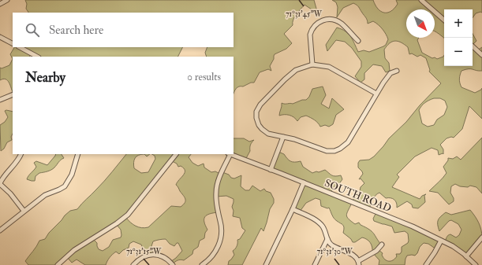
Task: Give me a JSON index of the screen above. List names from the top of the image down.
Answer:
{
  "streets": {
    "street": ["SOUTH ROAD"]
  },
  "north": "bottom right",
  "page": {
    "map_buttons": ["+", "−"],
    "search": "Search here",
    "heading": ["Nearby", "0 results"]
  },
  "coordinates": ["71°31'45\"W", "71°31'15\"W", "71°31'30\"W"]
}
